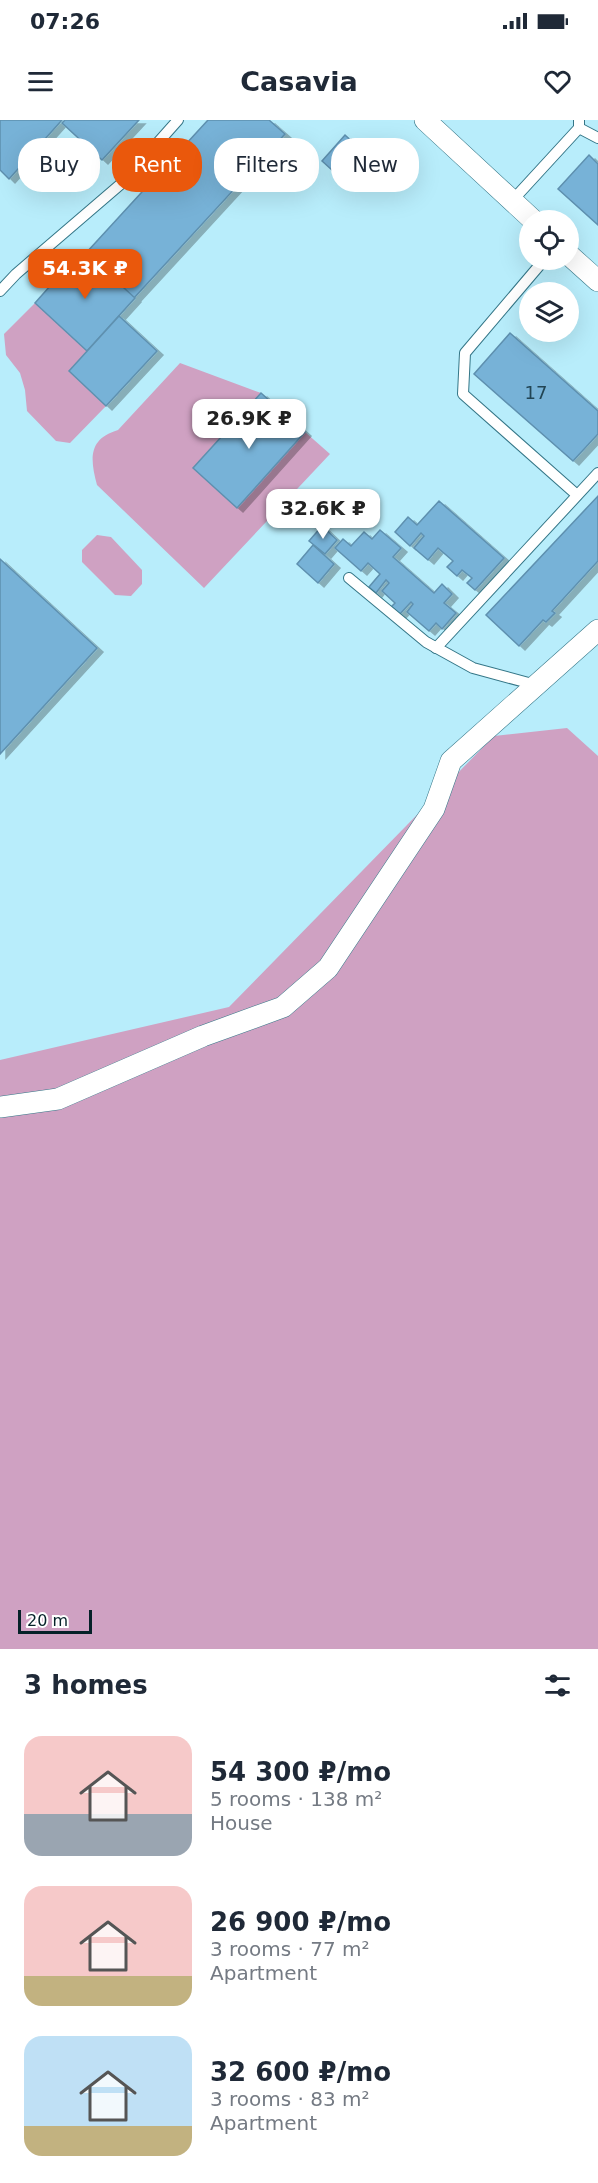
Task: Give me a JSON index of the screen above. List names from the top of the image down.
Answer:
{
  "house_numbers": ["17"],
  "scale_bar": "20 m",
  "page": {
    "status": "07:26",
    "header": "Casavia",
    "chip": [
      "Buy",
      "Rent",
      "Filters",
      "New"
    ],
    "price": ["54.3K ₽", "26.9K ₽", "32.6K ₽"],
    "scale": "20 m",
    "heading": "3 homes",
    "list": [
      {
        "name": "54 300 ₽/mo",
        "note": "5 rooms · 138 m² · House"
      },
      {
        "name": "26 900 ₽/mo",
        "note": "3 rooms · 77 m² · Apartment"
      },
      {
        "name": "32 600 ₽/mo",
        "note": "3 rooms · 83 m² · Apartment"
      }
    ]
  }
}
